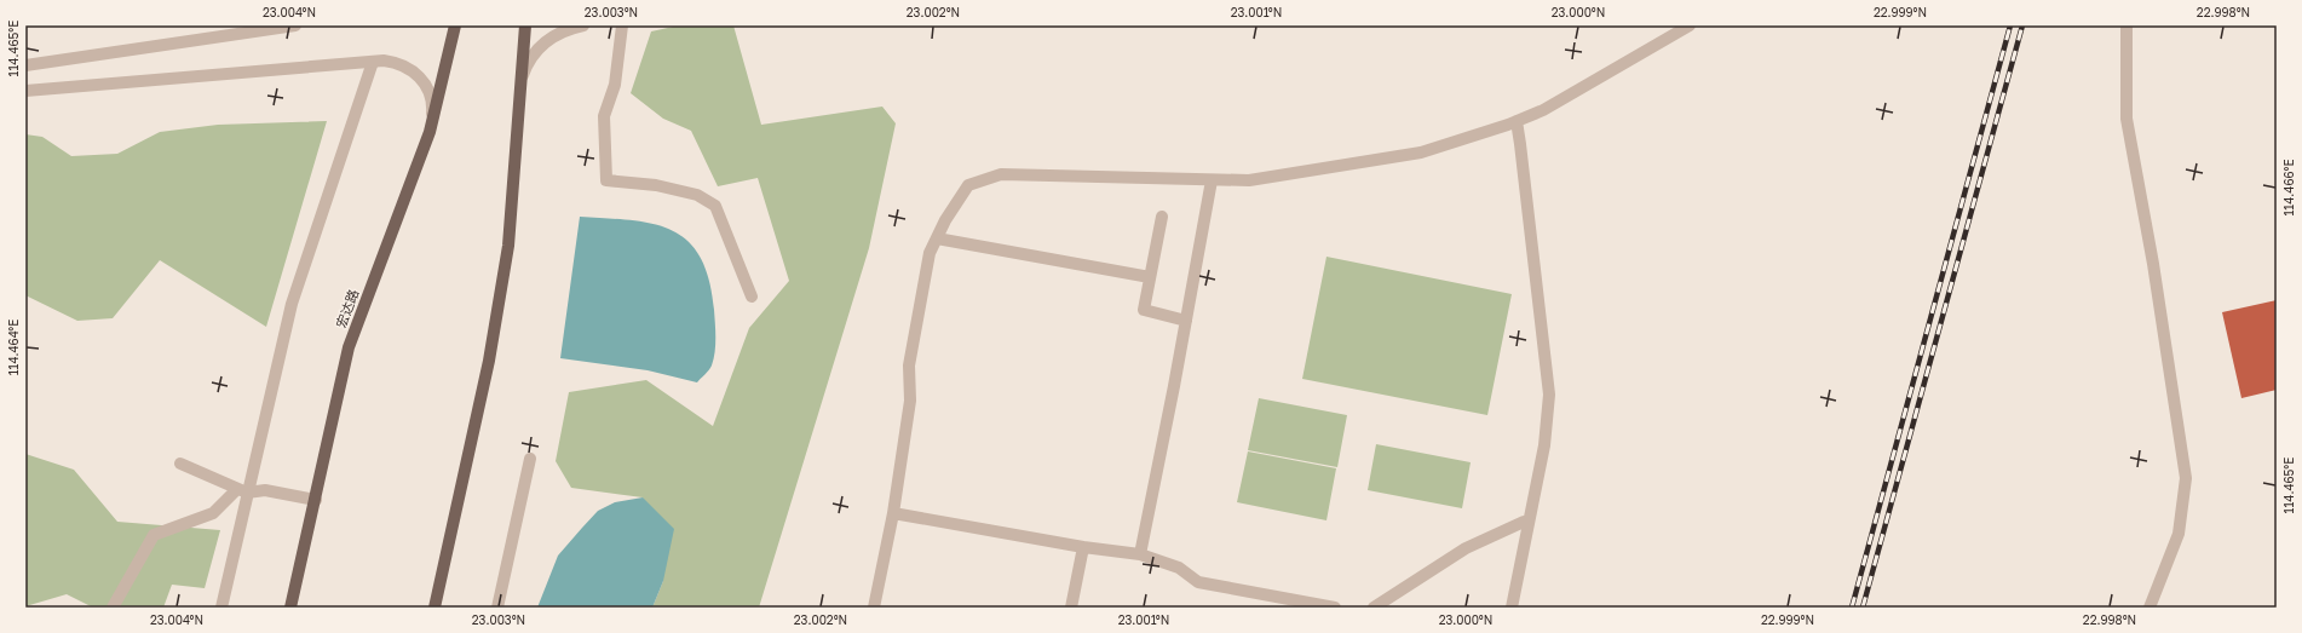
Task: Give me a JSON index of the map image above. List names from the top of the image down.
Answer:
{
  "streets": {
    "main road": ["宏达路"]
  },
  "coordinates": [
    "23.004°N",
    "23.003°N",
    "23.002°N",
    "23.001°N",
    "23.000°N",
    "22.999°N",
    "22.998°N",
    "114.465°E",
    "114.466°E",
    "114.464°E"
  ]
}
